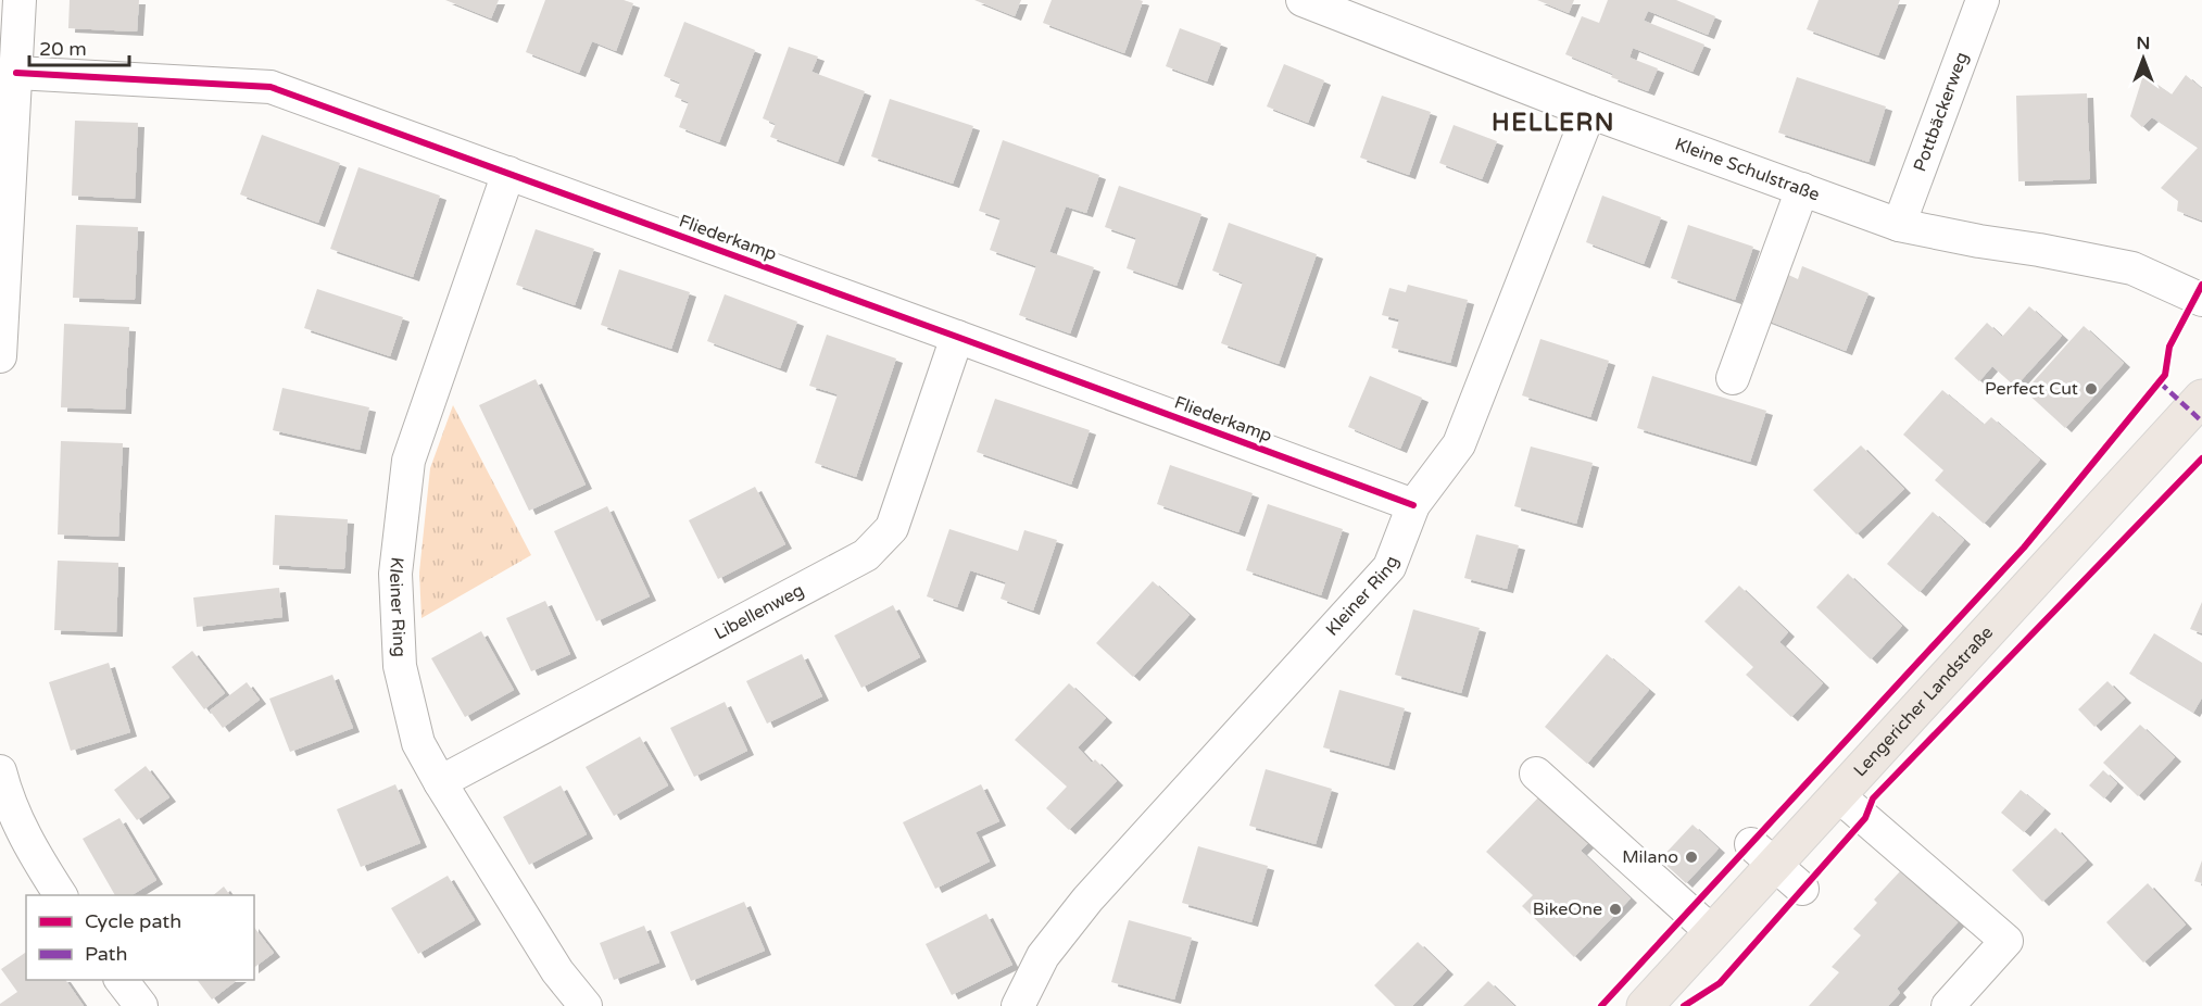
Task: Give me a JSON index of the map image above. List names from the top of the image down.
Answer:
{
  "streets": {
    "main road": ["Lengericher Landstraße"],
    "street": [
      "Pottbäckerweg",
      "Kleine Schulstraße",
      "Fliederkamp",
      "Kleiner Ring",
      "Libellenweg"
    ]
  },
  "crossings": [
    ["Pottbäckerweg", "Kleine Schulstraße"],
    ["Kleine Schulstraße", "Kleiner Ring"],
    ["Fliederkamp", "Kleiner Ring"],
    ["Fliederkamp", "Libellenweg"],
    ["Kleiner Ring", "Libellenweg"]
  ],
  "districts": ["HELLERN"],
  "places": ["Perfect Cut", "Milano", "BikeOne"],
  "legend": ["Cycle path", "Path"],
  "scale_bar": "20 m",
  "north": "top"
}
